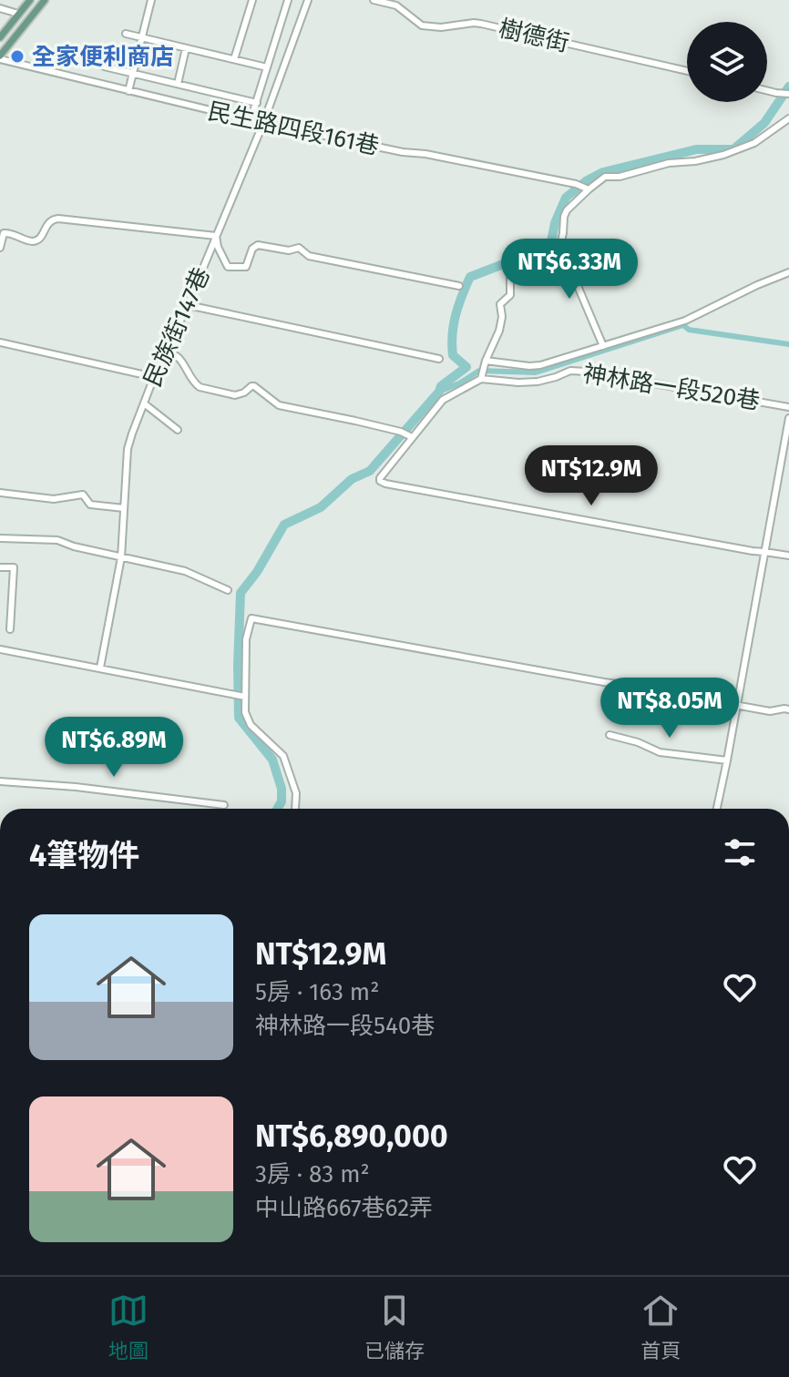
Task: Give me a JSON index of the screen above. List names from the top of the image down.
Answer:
{
  "streets": {
    "street": [
      "樹德街",
      "民生路四段161巷",
      "民族街147巷",
      "神林路一段520巷"
    ]
  },
  "crossings": [
    ["民生路四段161巷", "民族街147巷"]
  ],
  "places": ["全家便利商店"],
  "page": {
    "price": [
      "NT$6.33M",
      "NT$12.9M",
      "NT$8.05M",
      "NT$6.89M"
    ],
    "heading": "4筆物件",
    "list": [
      {
        "name": "NT$12.9M",
        "note": "5房 · 163 m² · 神林路一段540巷"
      },
      {
        "name": "NT$6,890,000",
        "note": "3房 · 83 m² · 中山路667巷62弄"
      }
    ],
    "tabs": ["地圖", "已儲存", "首頁"]
  }
}
